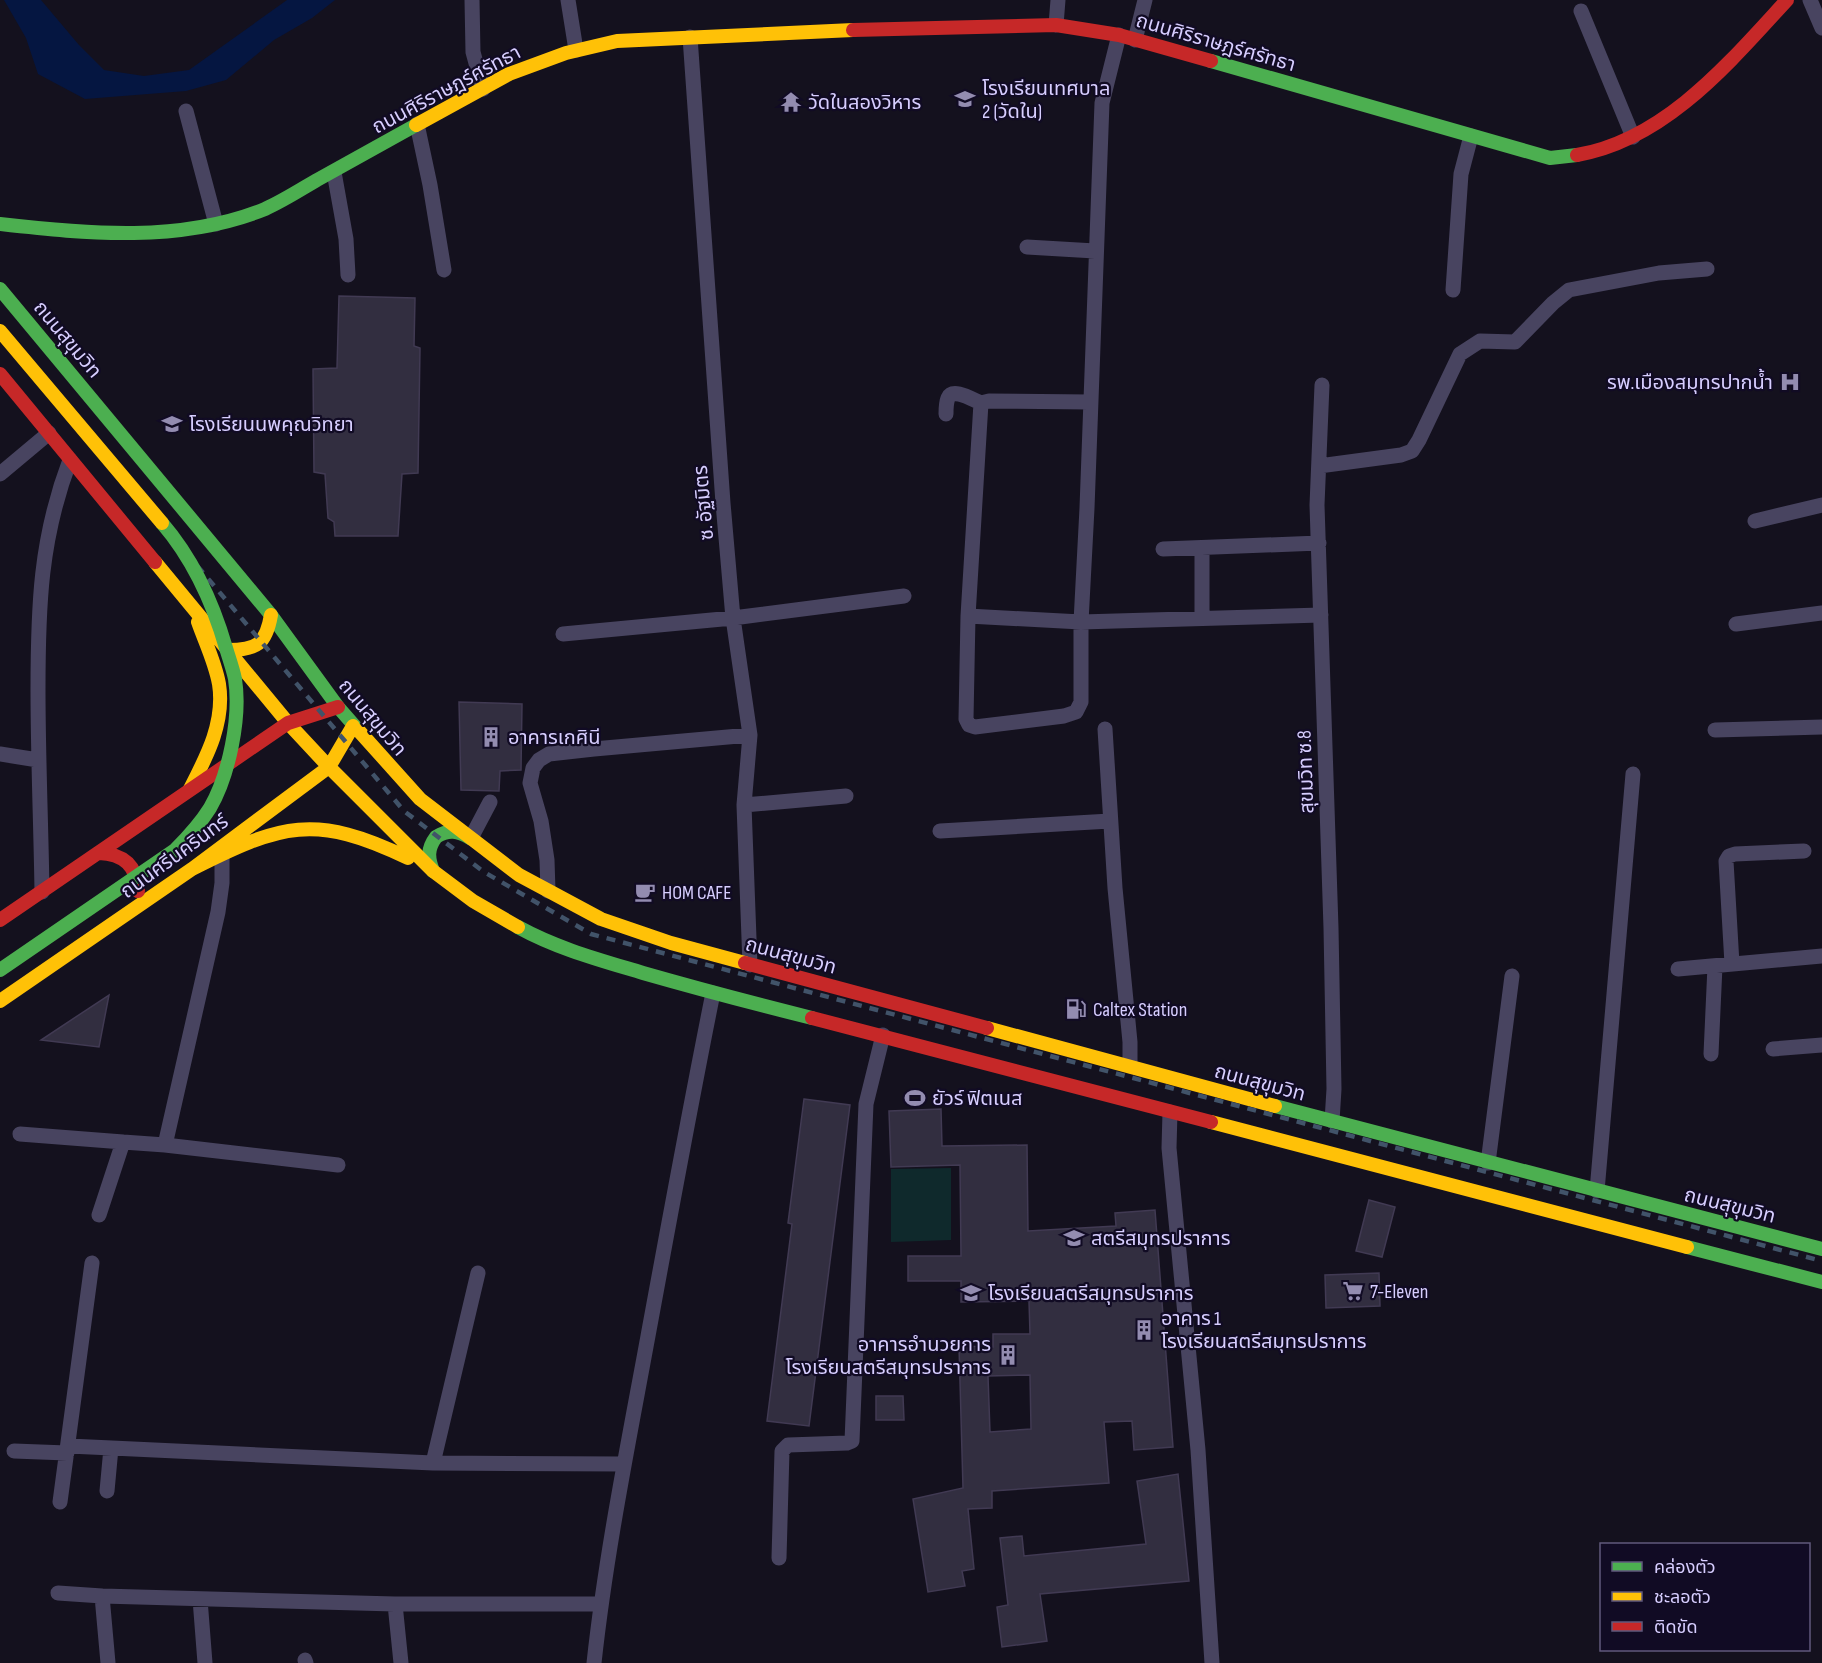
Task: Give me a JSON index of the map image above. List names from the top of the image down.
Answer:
{
  "streets": {
    "main road": ["ถนนศิริราษฎร์ศรัทธา", "ถนนสุขุมวิท", "ถนนศรีนครินทร์"],
    "street": ["ซ. อัฐมิตร", "สุขมวิท ซ.8"]
  },
  "crossings": [
    ["ถนนศิริราษฎร์ศรัทธา", "ซ. อัฐมิตร"],
    ["ถนนสุขุมวิท", "ซ. อัฐมิตร"],
    ["ถนนสุขุมวิท", "สุขมวิท ซ.8"],
    ["ถนนสุขุมวิท", "ถนนศรีนครินทร์"]
  ],
  "places": {
    "school or university": [
      "โรงเรียนเทศบาล 2 (วัดใน)",
      "โรงเรียนนพคุณวิทยา",
      "สตรีสมุทรปราการ",
      "โรงเรียนสตรีสมุทรปราการ"
    ],
    "temple": ["วัดในสองวิหาร"],
    "hospital": ["รพ.เมืองสมุทรปากน้ำ"],
    "building": ["อาคารเกศินี", "อาคาร 1 โรงเรียนสตรีสมุทรปราการ", "อาคารอำนวยการ โรงเรียนสตรีสมุทรปราการ"],
    "cafe": ["HOM CAFE"],
    "fuel station": ["Caltex Station"],
    "sports": ["ยัวร์ ฟิตเนส"],
    "supermarket": ["7-Eleven"]
  },
  "legend": ["คล่องตัว", "ชะลอตัว", "ติดขัด"]
}
